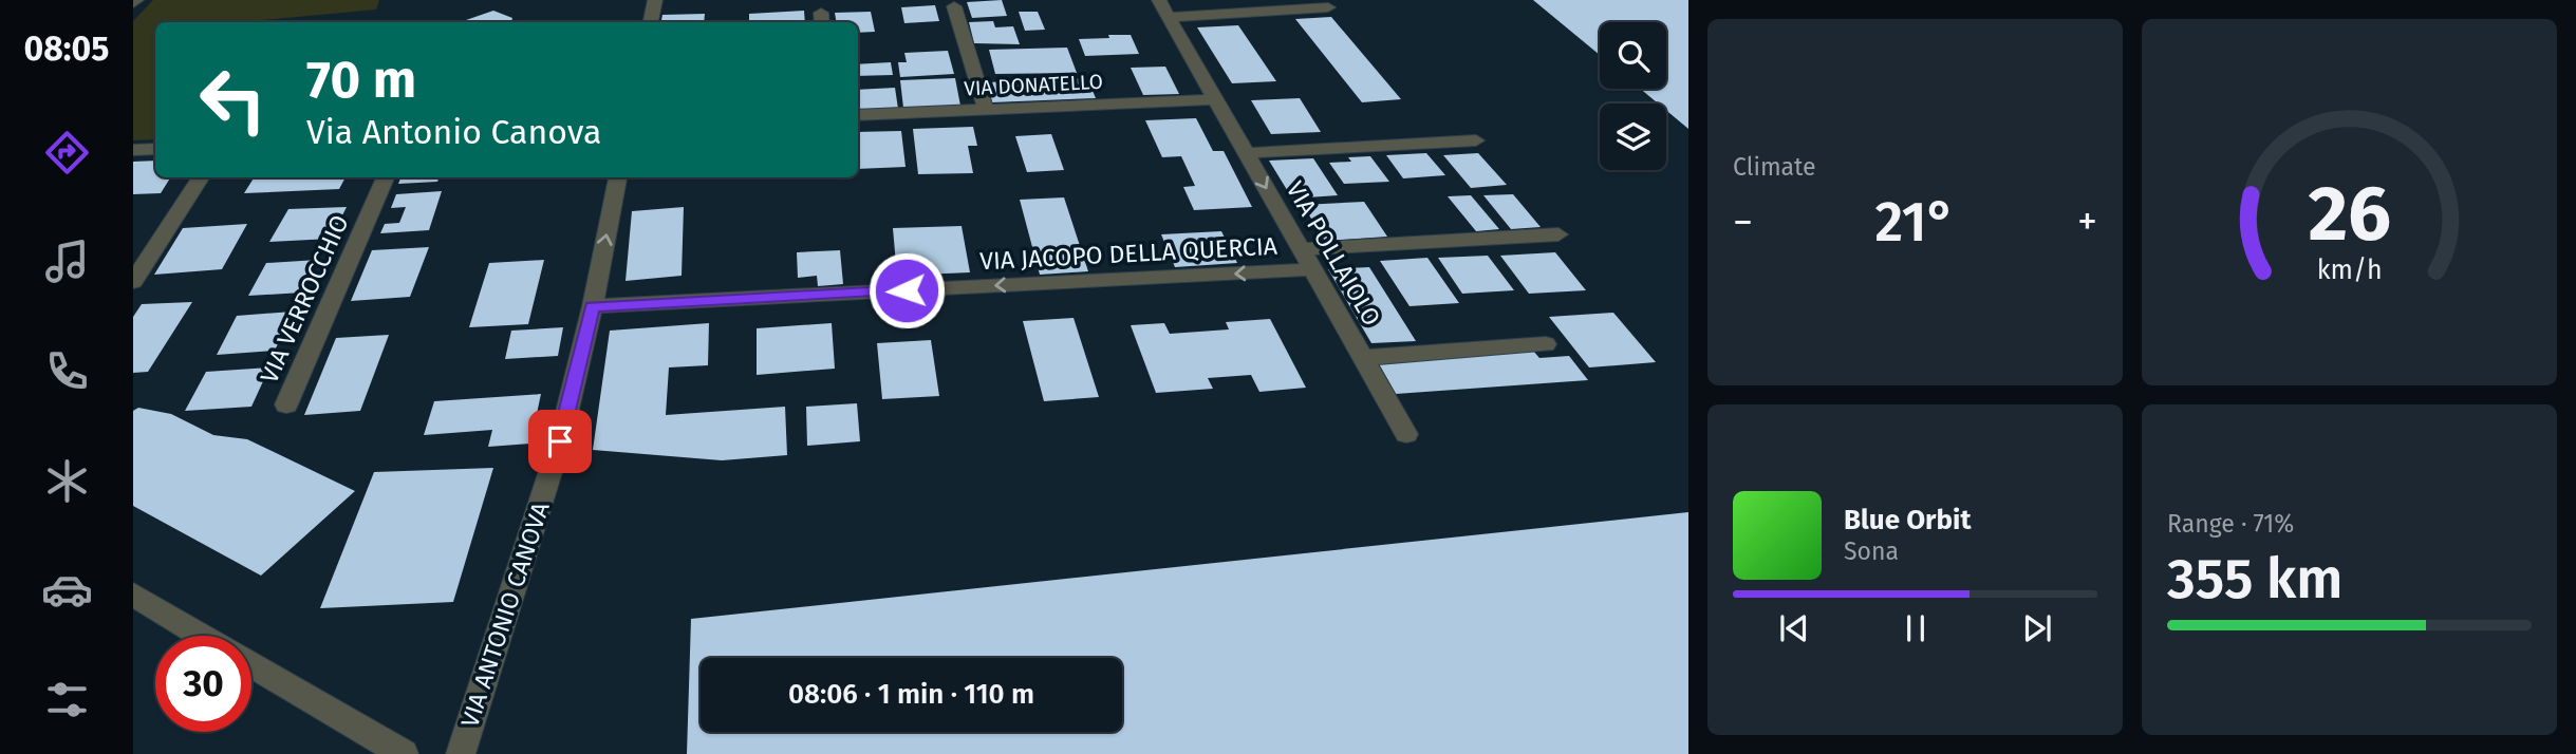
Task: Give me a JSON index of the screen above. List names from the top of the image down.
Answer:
{
  "streets": {
    "street": [
      "VIA DONATELLO",
      "VIA JACOPO DELLA QUERCIA",
      "VIA POLLAIOLO",
      "VIA VERROCCHIO",
      "VIA ANTONIO CANOVA"
    ]
  },
  "crossings": [
    ["VIA DONATELLO", "VIA POLLAIOLO"],
    ["VIA JACOPO DELLA QUERCIA", "VIA POLLAIOLO"],
    ["VIA JACOPO DELLA QUERCIA", "VIA ANTONIO CANOVA"]
  ],
  "one_way": ["VIA JACOPO DELLA QUERCIA"],
  "page": {
    "tabs": "08:05",
    "tile": [
      "Climate",
      ["Range · 71%", "355 km"]
    ],
    "turn": ["70 m", "Via Antonio Canova"],
    "heat": ["−", "21°", "+"],
    "song": ["Blue Orbit", "Sona"],
    "limit": "30",
    "trip": "08:06 · 1 min · 110 m",
    "gauge": ["26", "km/h"]
  }
}
